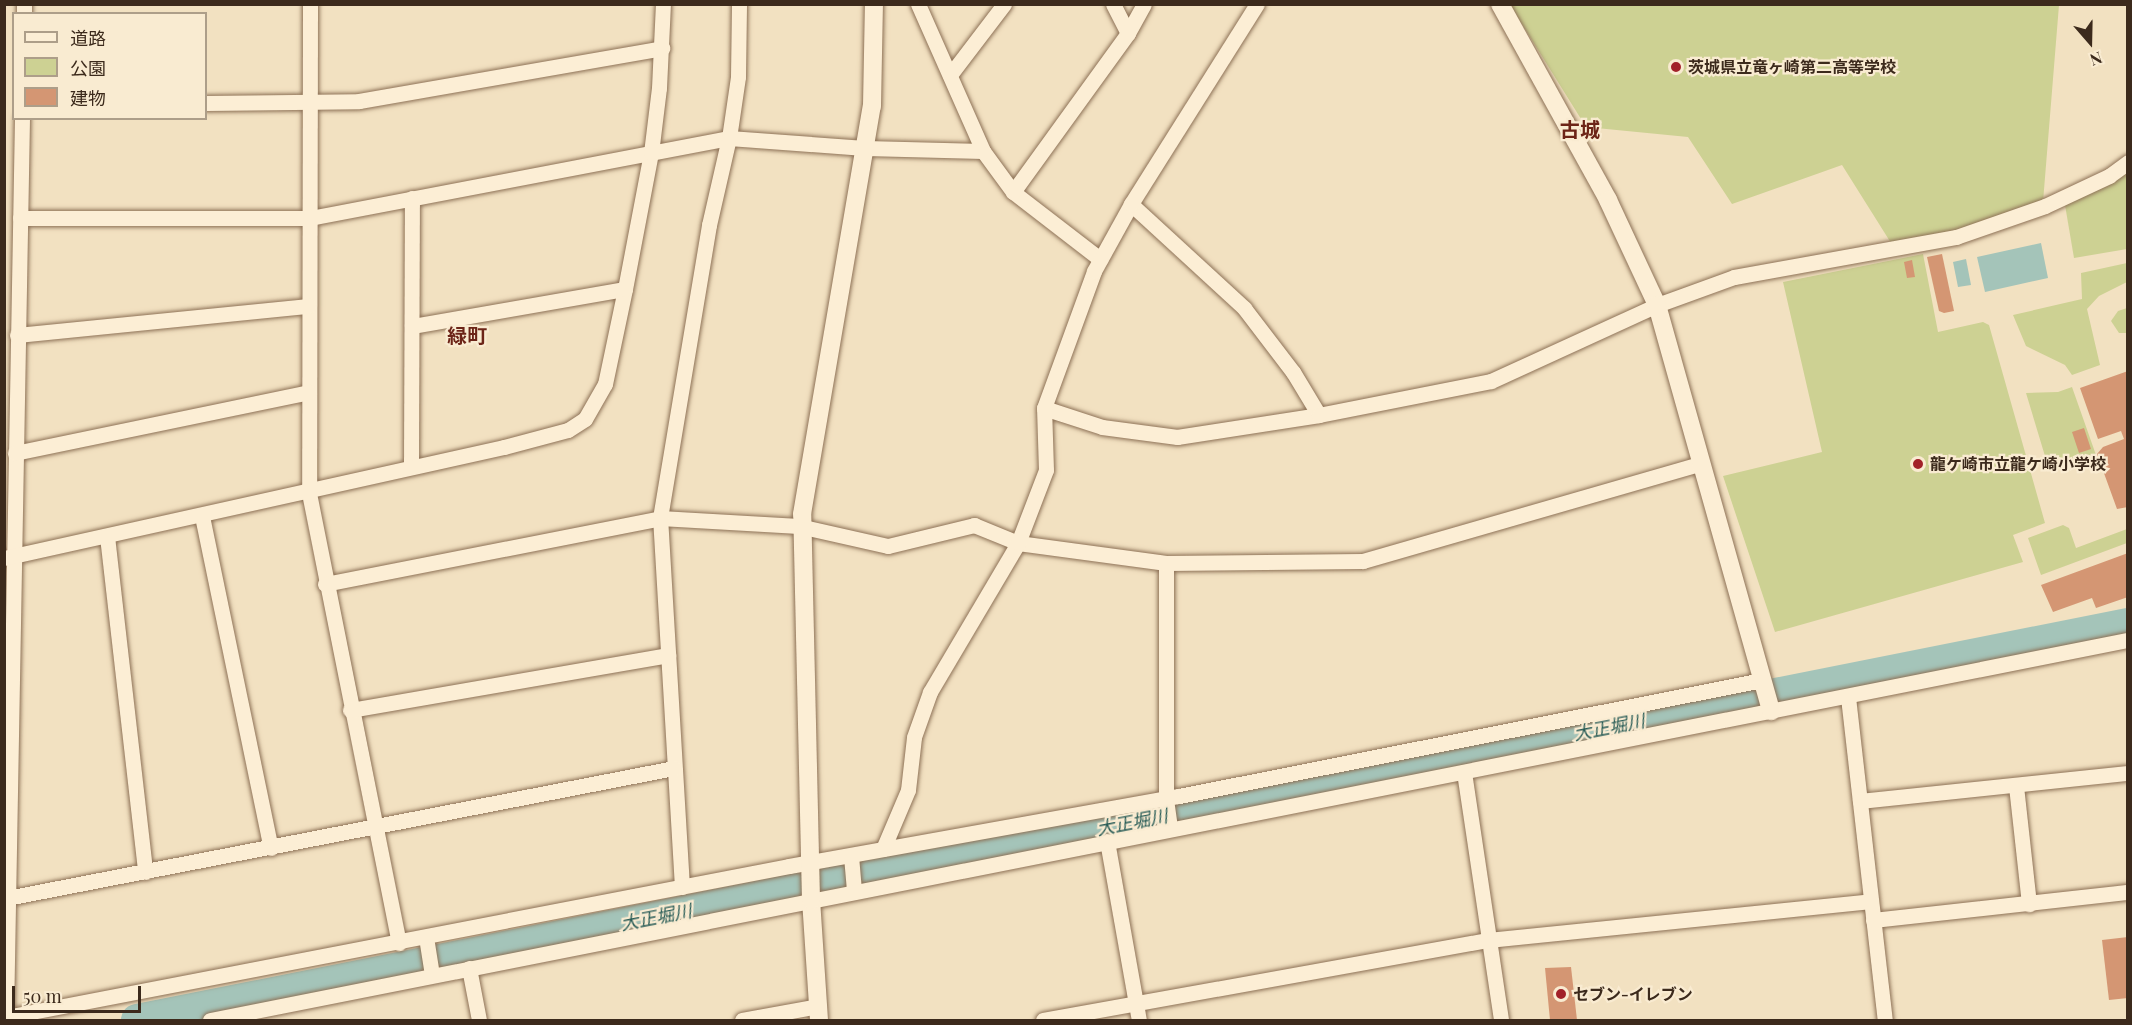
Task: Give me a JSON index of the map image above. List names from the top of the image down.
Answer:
{
  "districts": ["古城", "緑町"],
  "water": ["大正堀川"],
  "places": ["茨城県立竜ヶ崎第二高等学校", "龍ケ崎市立龍ケ崎小学校", "セブン-イレブン"],
  "legend": ["道路", "公園", "建物"],
  "scale_bar": "50 m",
  "north": "bottom"
}
